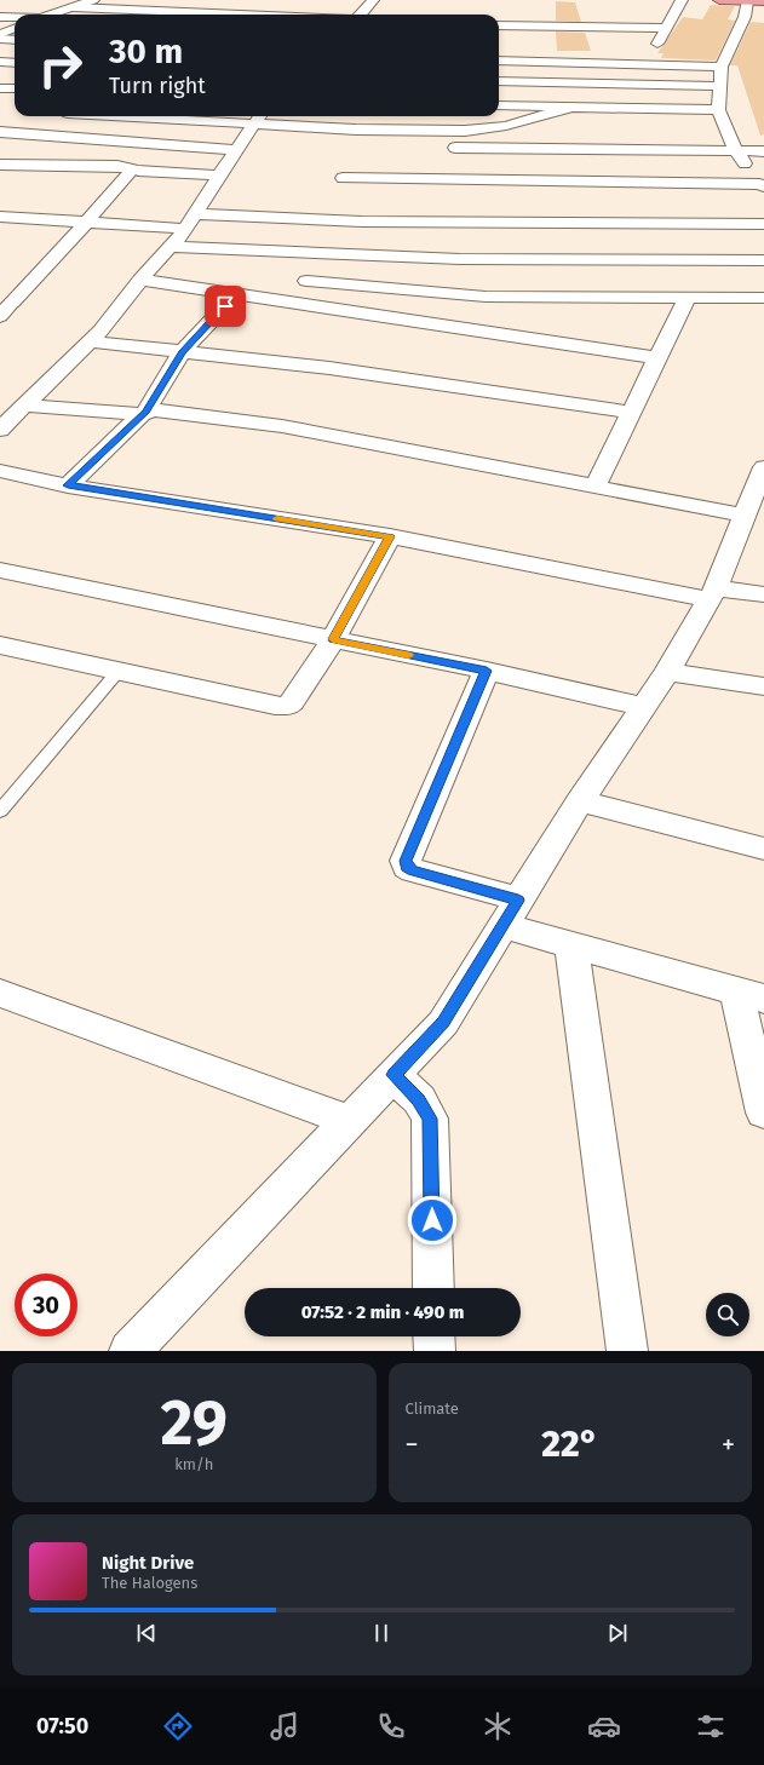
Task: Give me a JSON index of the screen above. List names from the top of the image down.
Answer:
{
  "page": {
    "turn": ["30 m", "Turn right"],
    "limit": "30",
    "trip": "07:52 · 2 min · 490 m",
    "tile": [
      ["29", "km/h"],
      "Climate"
    ],
    "heat": ["−", "22°", "+"],
    "song": ["Night Drive", "The Halogens"],
    "tabs": "07:50"
  }
}
